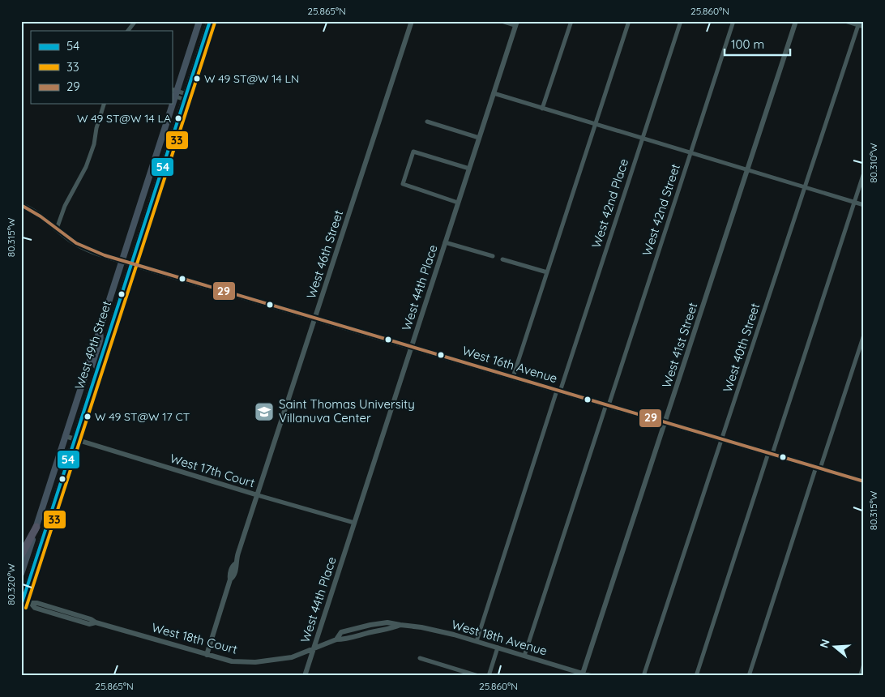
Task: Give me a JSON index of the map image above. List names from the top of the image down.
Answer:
{
  "streets": {
    "main road": ["West 49th Street", "West 16th Avenue"],
    "street": [
      "West 42nd Place",
      "West 42nd Street",
      "West 46th Street",
      "West 44th Place",
      "West 41st Street",
      "West 40th Street",
      "West 17th Court",
      "West 18th Avenue",
      "West 18th Court"
    ]
  },
  "crossings": [
    ["West 42nd Place", "West 16th Avenue"],
    ["West 42nd Place", "West 18th Avenue"],
    ["West 42nd Street", "West 16th Avenue"],
    ["West 42nd Street", "West 18th Avenue"],
    ["West 46th Street", "West 16th Avenue"],
    ["West 46th Street", "West 17th Court"],
    ["West 46th Street", "West 18th Court"],
    ["West 44th Place", "West 16th Avenue"],
    ["West 44th Place", "West 17th Court"],
    ["West 44th Place", "West 18th Avenue"],
    ["West 44th Place", "West 18th Court"],
    ["West 49th Street", "West 16th Avenue"],
    ["West 49th Street", "West 17th Court"],
    ["West 49th Street", "West 18th Court"],
    ["West 41st Street", "West 16th Avenue"],
    ["West 41st Street", "West 18th Avenue"],
    ["West 40th Street", "West 16th Avenue"],
    ["West 18th Avenue", "West 18th Court"]
  ],
  "places": {
    "other": ["W 49 ST@W 14 LN", "W 49 ST@W 14 LA", "W 49 ST@W 17 CT"],
    "school or university": ["Saint Thomas University Villanuva Center"]
  },
  "lines": ["transit line 54", "transit line 33", "transit line 29"],
  "legend": ["54", "33", "29"],
  "scale_bar": "100 m",
  "north": "left",
  "coordinates": [
    "25.865°N",
    "25.860°N",
    "80.310°W",
    "80.315°W",
    "80.320°W"
  ]
}
